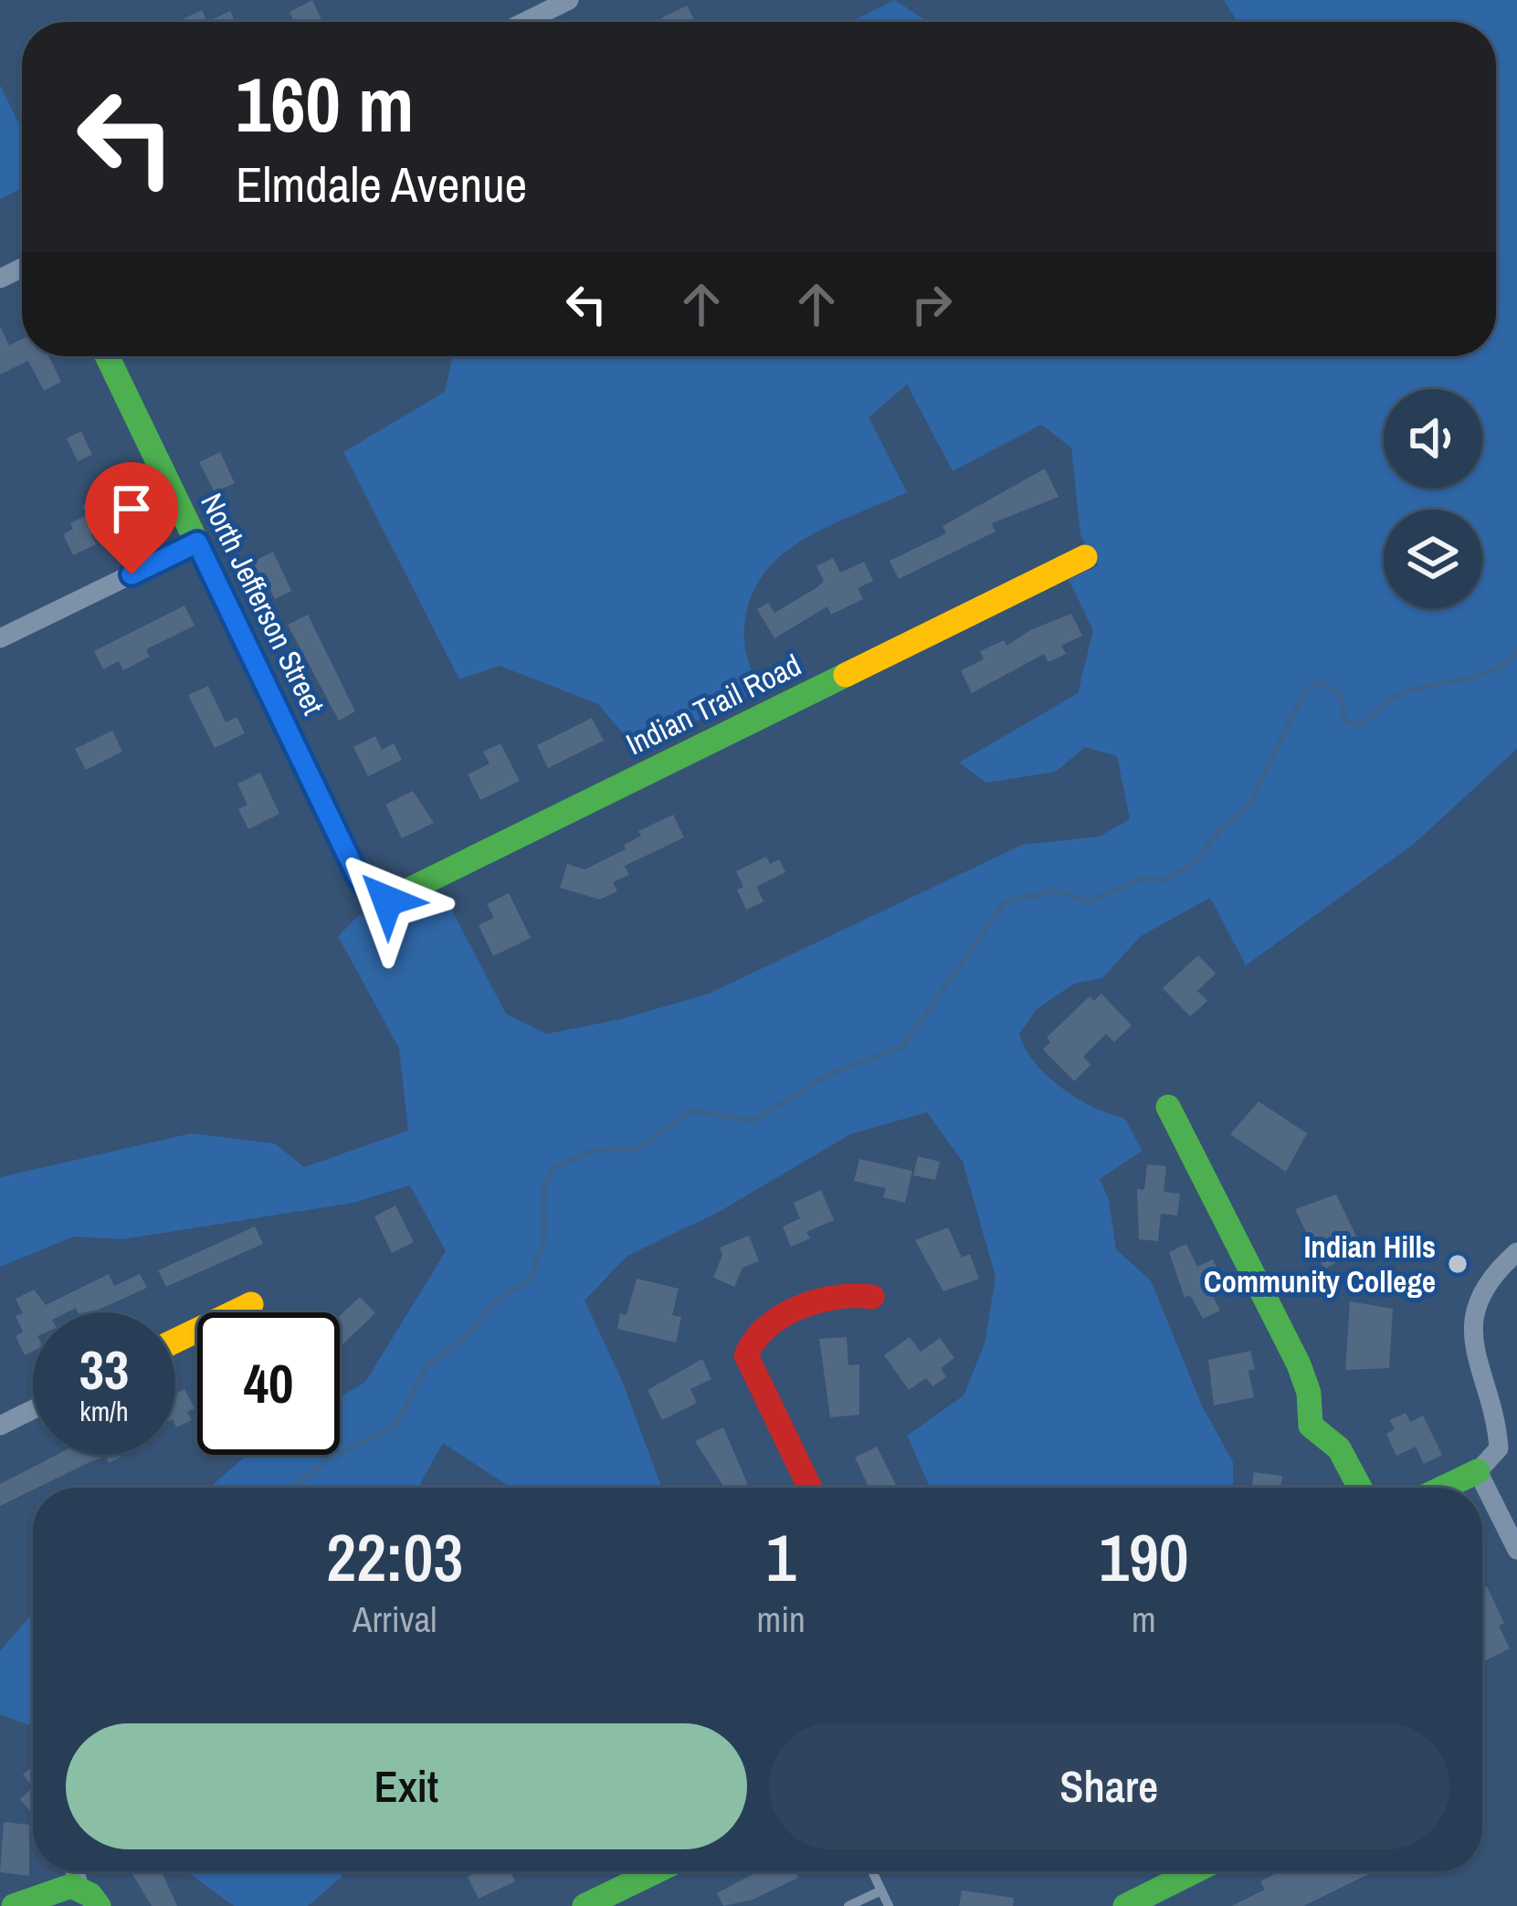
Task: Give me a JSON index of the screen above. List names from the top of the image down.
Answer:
{
  "streets": {
    "street": ["North Jefferson Street", "Indian Trail Road"]
  },
  "crossings": [
    ["North Jefferson Street", "Indian Trail Road"]
  ],
  "places": ["Indian Hills Community College"],
  "page": {
    "turn": ["160 m", "Elmdale Avenue"],
    "speed": "33 km/h",
    "limit": "40",
    "eta": [
      "22:03",
      "Arrival",
      "1",
      "min",
      "190",
      "m"
    ],
    "buttons": ["Exit", "Share"]
  }
}
